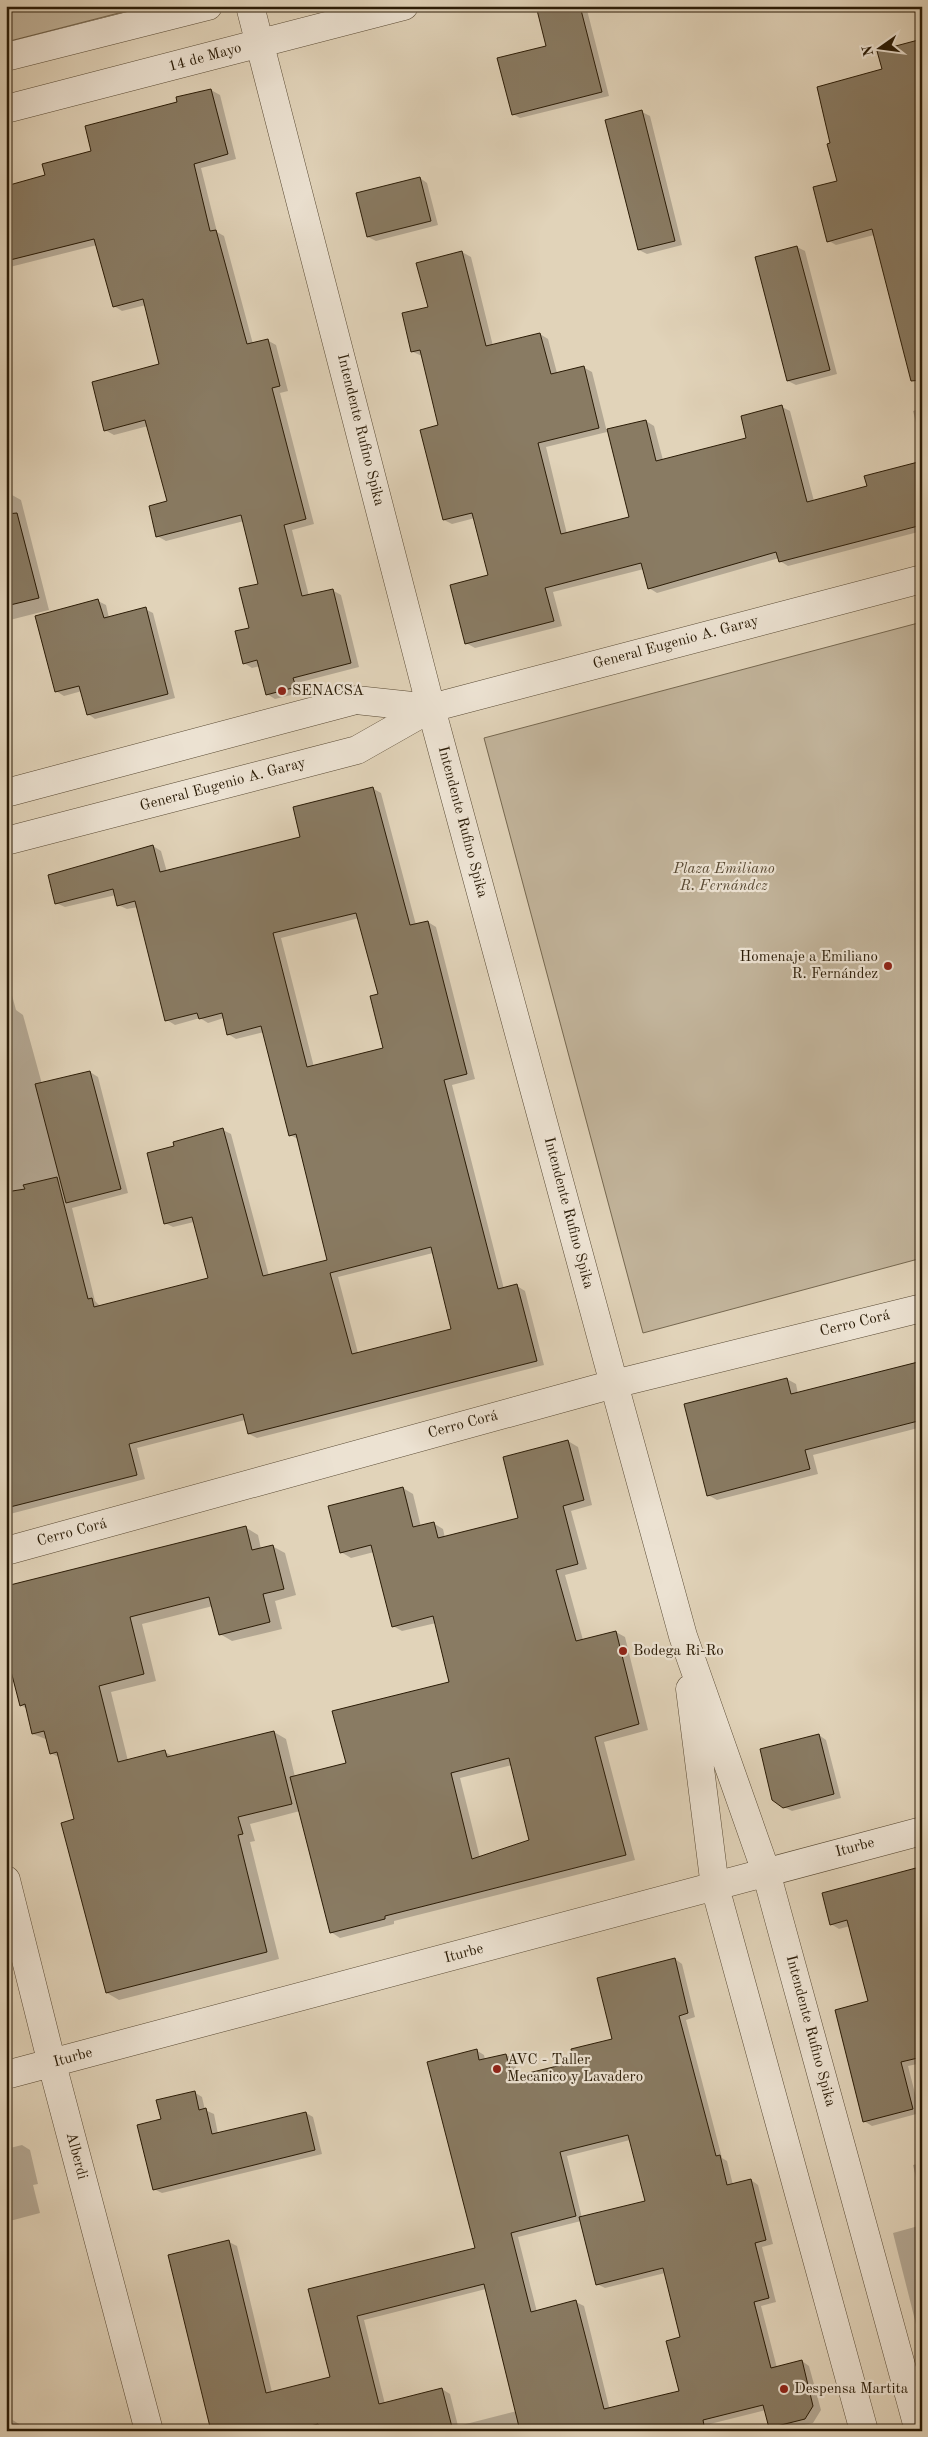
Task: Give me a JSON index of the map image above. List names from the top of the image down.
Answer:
{
  "streets": {
    "street": [
      "14 de Mayo",
      "Intendente Rufino Spika",
      "General Eugenio A. Garay",
      "Cerro Corá",
      "Iturbe",
      "Alberdi"
    ]
  },
  "crossings": [
    ["14 de Mayo", "Intendente Rufino Spika"],
    ["Intendente Rufino Spika", "General Eugenio A. Garay"],
    ["Intendente Rufino Spika", "Cerro Corá"],
    ["Intendente Rufino Spika", "Iturbe"],
    ["Iturbe", "Alberdi"]
  ],
  "parks": ["Plaza Emiliano R. Fernández"],
  "places": [
    "SENACSA",
    "Homenaje a Emiliano R. Fernández",
    "Bodega Ri-Ro",
    "AVC - Taller Mecanico y Lavadero",
    "Despensa Martita"
  ],
  "north": "left"
}
